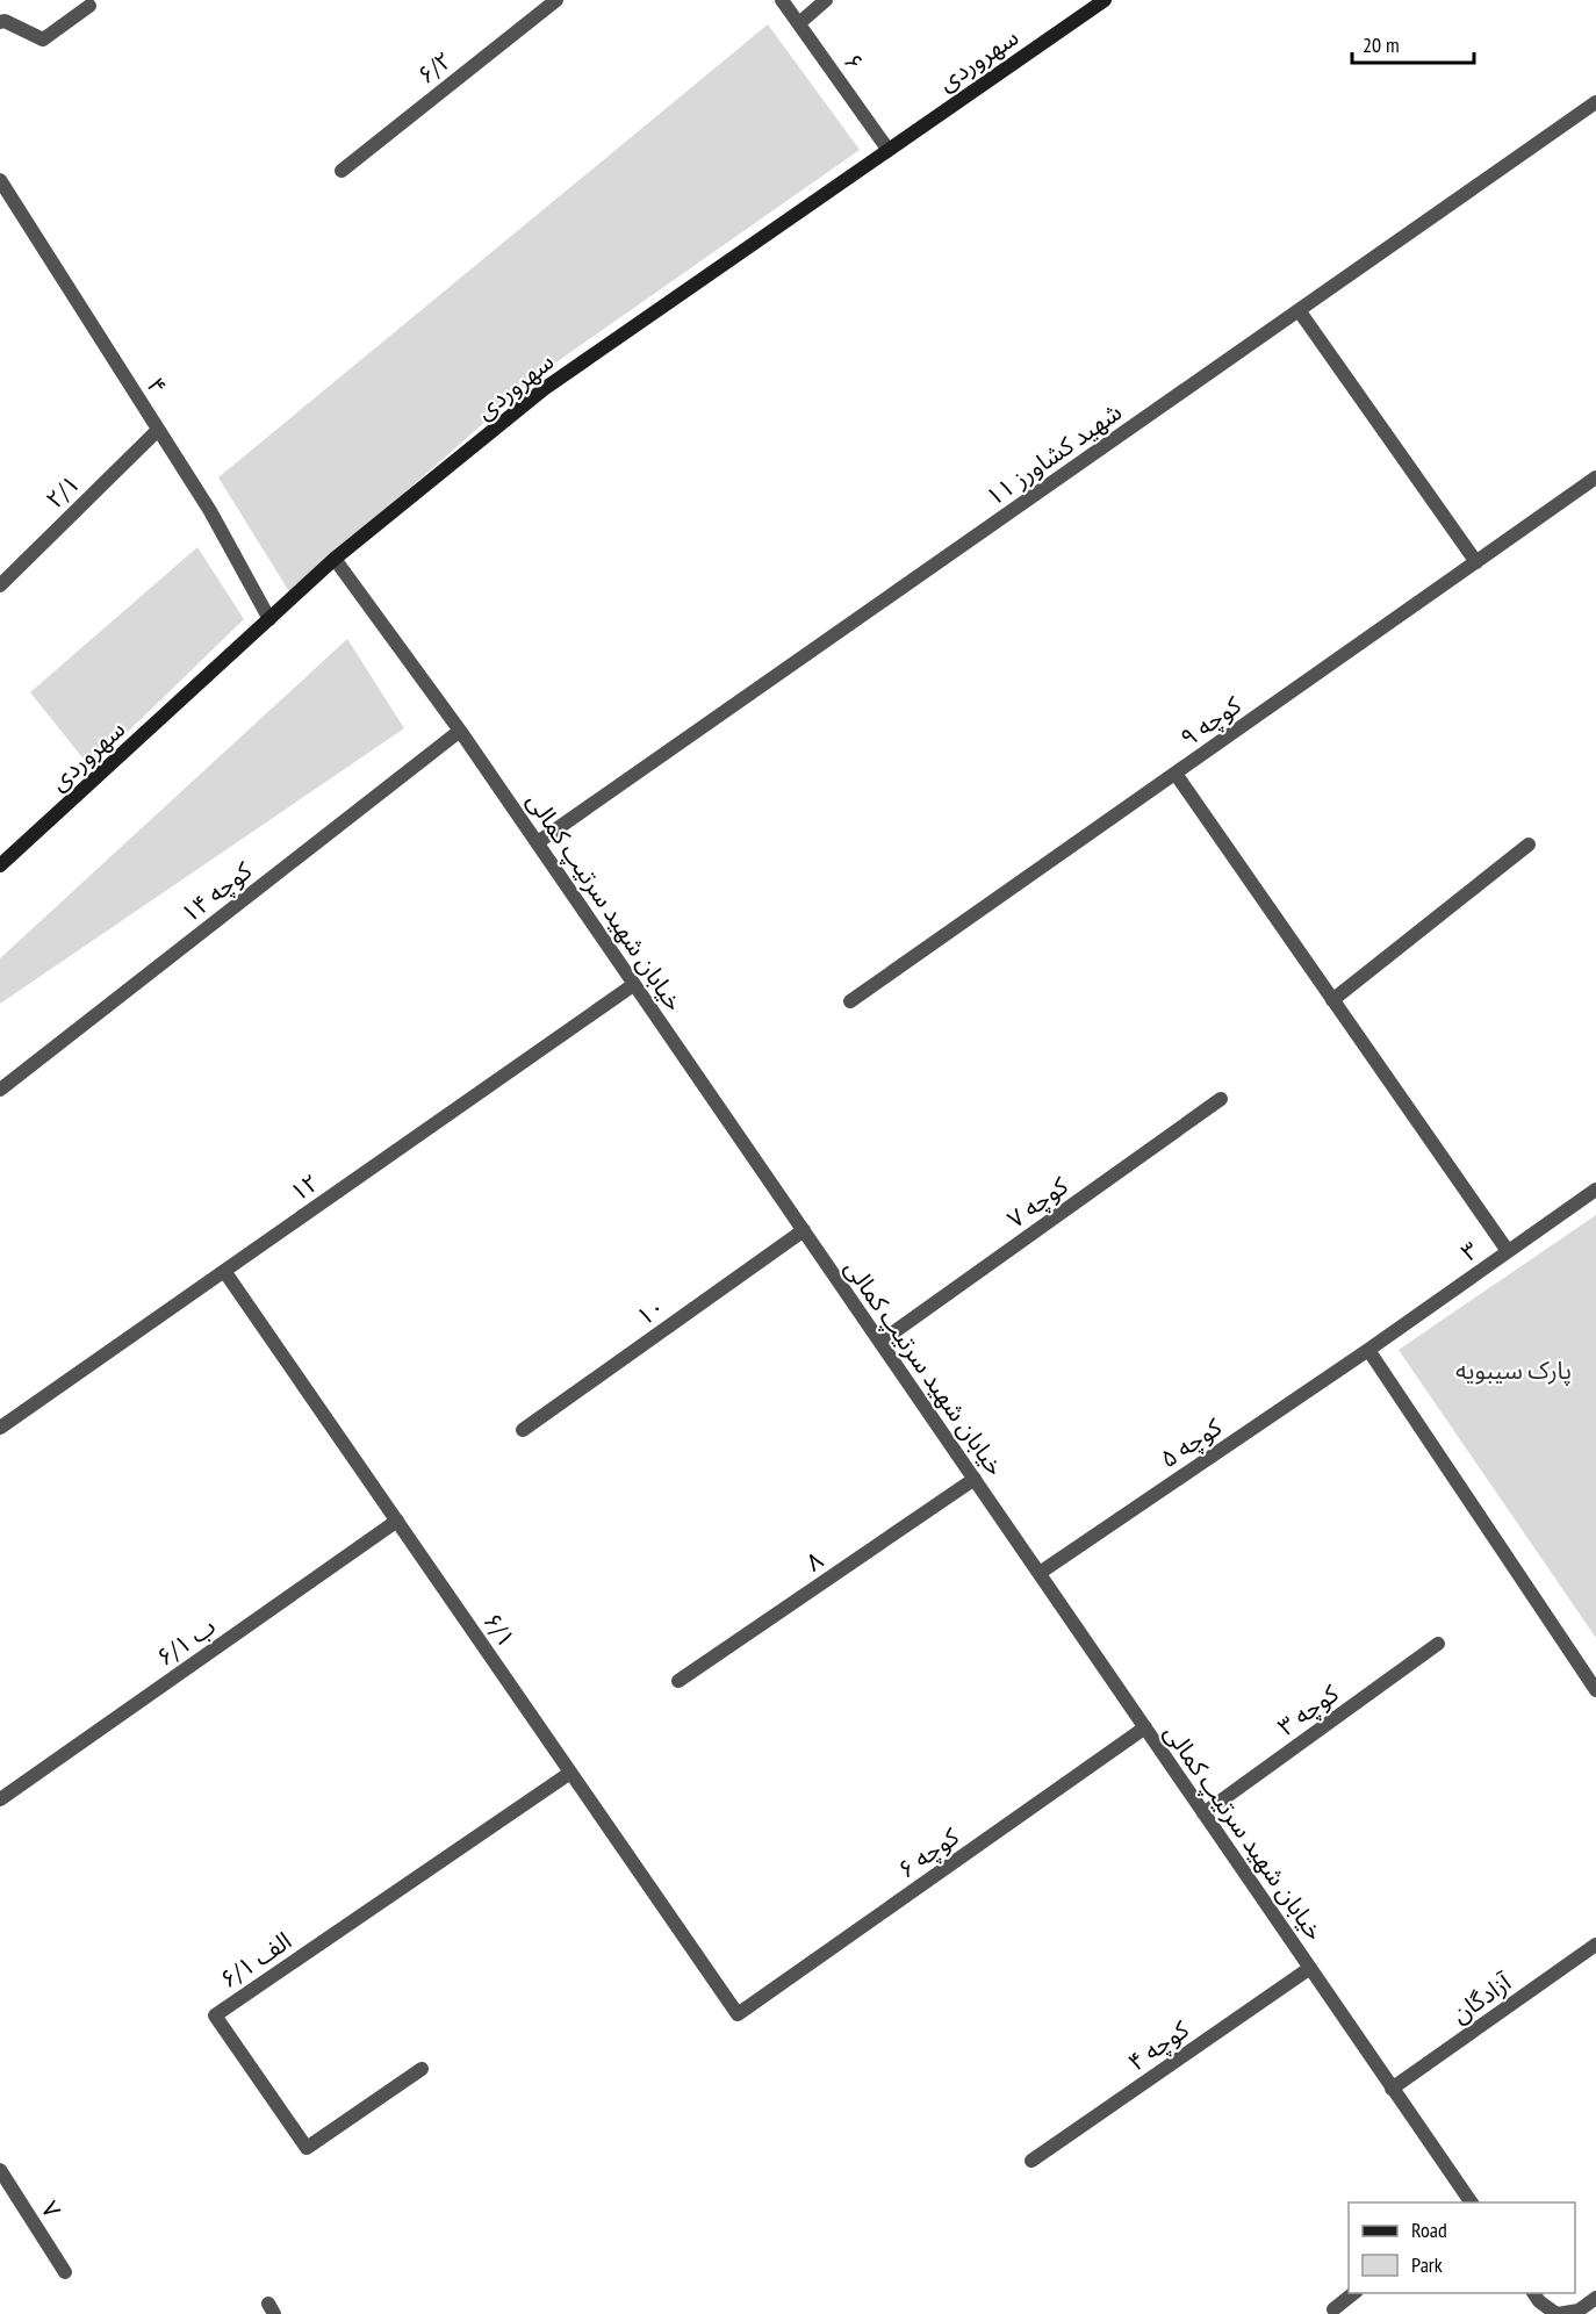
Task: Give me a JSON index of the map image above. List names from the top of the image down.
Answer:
{
  "streets": {
    "street": [
      "سهروردی",
      "۶",
      "۶/۲",
      "۴",
      "۱۱ شهید کشاورز",
      "۲/۱",
      "کوچه ۹",
      "کوچه ۱۴",
      "خیابان شهید سرتیپ کمالی",
      "۱۲",
      "کوچه ۷",
      "۳",
      "۱۰",
      "کوچه ۵",
      "۸",
      "۶/۱",
      "۶/۱ ب",
      "کوچه ۳",
      "کوچه ۶",
      "۶/۱ الف",
      "آزادگان",
      "کوچه ۴",
      "۷"
    ]
  },
  "crossings": [
    ["سهروردی", "۶"],
    ["سهروردی", "۴"],
    ["سهروردی", "خیابان شهید سرتیپ کمالی"],
    ["۴", "۲/۱"],
    ["۱۱ شهید کشاورز", "خیابان شهید سرتیپ کمالی"],
    ["کوچه ۱۴", "خیابان شهید سرتیپ کمالی"],
    ["خیابان شهید سرتیپ کمالی", "۱۲"],
    ["خیابان شهید سرتیپ کمالی", "کوچه ۷"],
    ["خیابان شهید سرتیپ کمالی", "۱۰"],
    ["خیابان شهید سرتیپ کمالی", "کوچه ۵"],
    ["خیابان شهید سرتیپ کمالی", "۸"],
    ["خیابان شهید سرتیپ کمالی", "کوچه ۳"],
    ["خیابان شهید سرتیپ کمالی", "کوچه ۶"],
    ["خیابان شهید سرتیپ کمالی", "آزادگان"],
    ["خیابان شهید سرتیپ کمالی", "کوچه ۴"],
    ["۱۲", "۶/۱"],
    ["۳", "کوچه ۵"],
    ["۶/۱", "۶/۱ ب"],
    ["۶/۱", "کوچه ۶"],
    ["۶/۱", "۶/۱ الف"]
  ],
  "parks": ["پارک سیبویه"],
  "legend": ["Road", "Park"],
  "scale_bar": "20 m"
}
